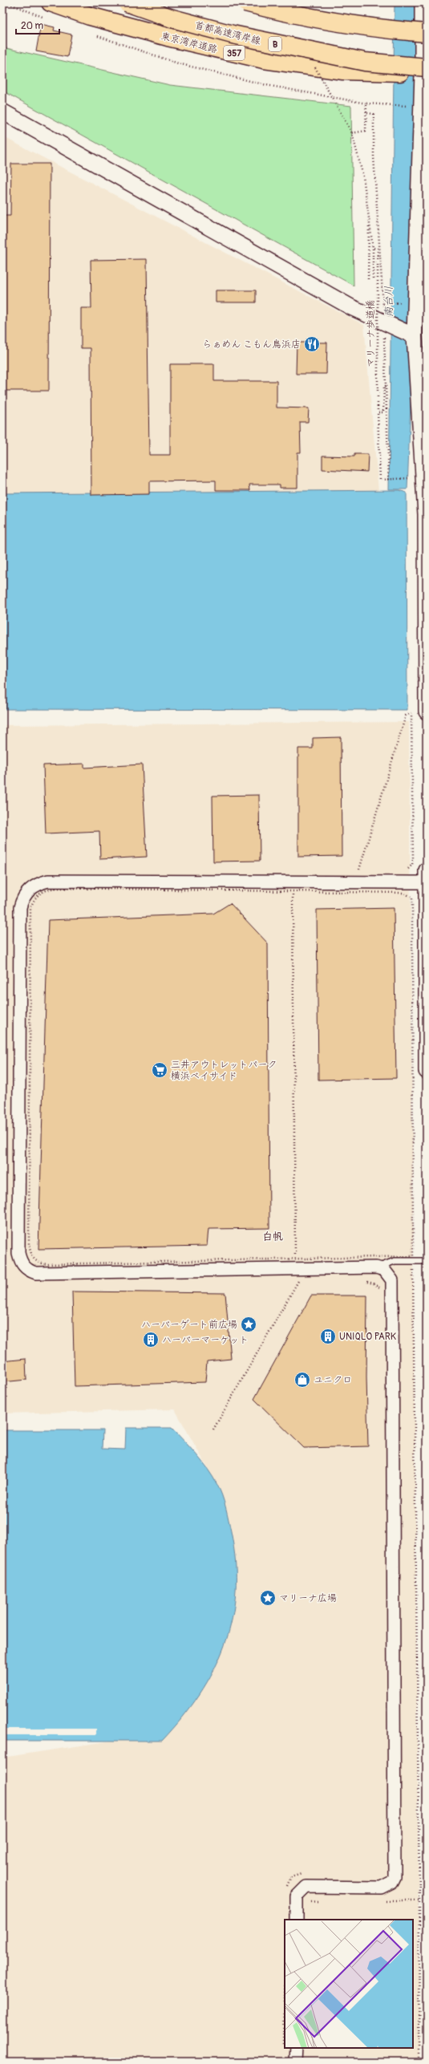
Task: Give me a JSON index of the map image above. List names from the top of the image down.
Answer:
{
  "streets": {
    "highway": [
      "首都高速湾岸線",
      "東京湾岸道路",
      "B",
      "357"
    ],
    "path": ["マリーナ歩道橋"]
  },
  "crossings": [
    ["首都高速湾岸線", "東京湾岸道路"]
  ],
  "districts": ["白帆"],
  "water": ["南台川"],
  "places": {
    "restaurant": ["らぁめん こもん鳥浜店"],
    "supermarket": ["三井アウトレットパーク 横浜ベイサイド"],
    "place": ["ハーバーゲート前広場", "マリーナ広場"],
    "building": ["UNIQLO PARK", "ハーバーマーケット"],
    "shop": ["ユニクロ"]
  },
  "scale_bar": "20 m"
}
